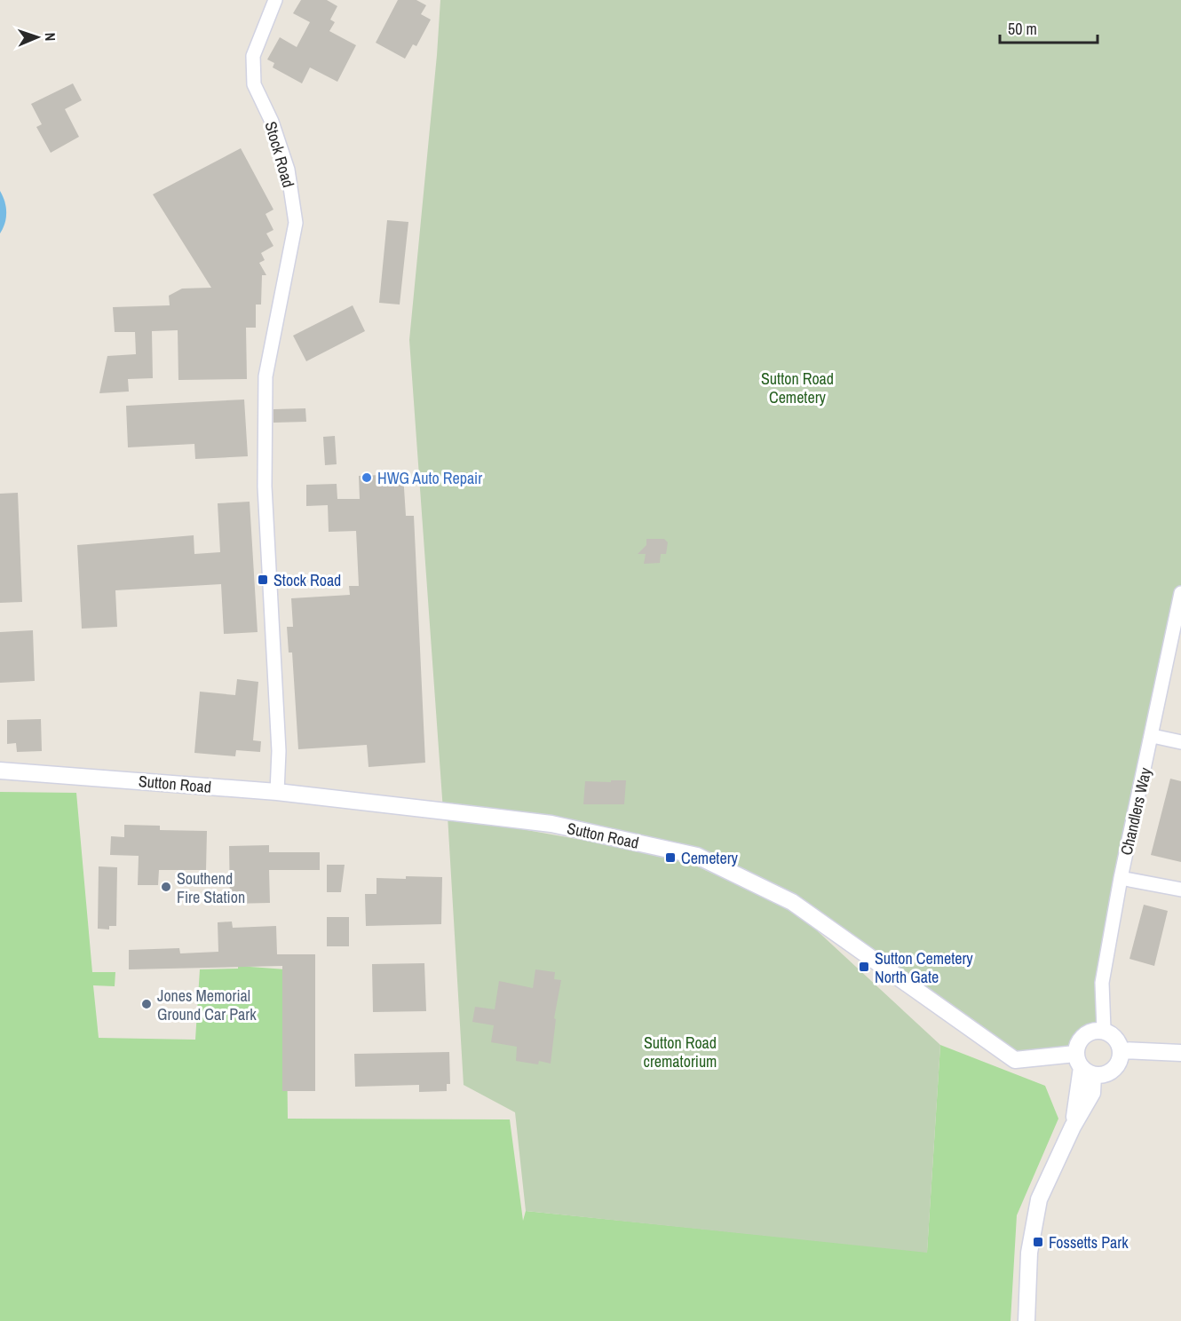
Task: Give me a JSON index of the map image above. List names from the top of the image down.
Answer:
{
  "streets": {
    "street": ["Stock Road", "Sutton Road", "Chandlers Way"]
  },
  "crossings": [
    ["Stock Road", "Sutton Road"],
    ["Sutton Road", "Chandlers Way"]
  ],
  "parks": ["Sutton Road Cemetery", "Sutton Road crematorium"],
  "places": {
    "other": ["HWG Auto Repair", "Southend Fire Station", "Jones Memorial Ground Car Park"],
    "transit": [
      "Stock Road",
      "Cemetery",
      "Sutton Cemetery North Gate",
      "Fossetts Park"
    ]
  },
  "scale_bar": "50 m",
  "north": "right"
}
